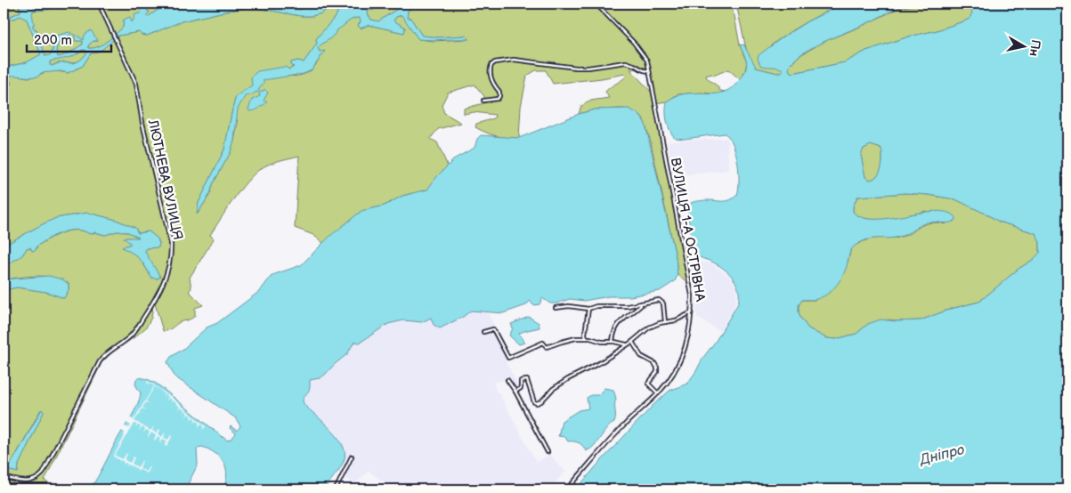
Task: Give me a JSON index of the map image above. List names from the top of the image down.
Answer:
{
  "streets": {
    "street": ["ЛЮТНЕВА ВУЛИЦЯ", "ВУЛИЦЯ 1-А ОСТРІВНА"]
  },
  "water": ["Дніпро"],
  "scale_bar": "200 m",
  "north": "right"
}
